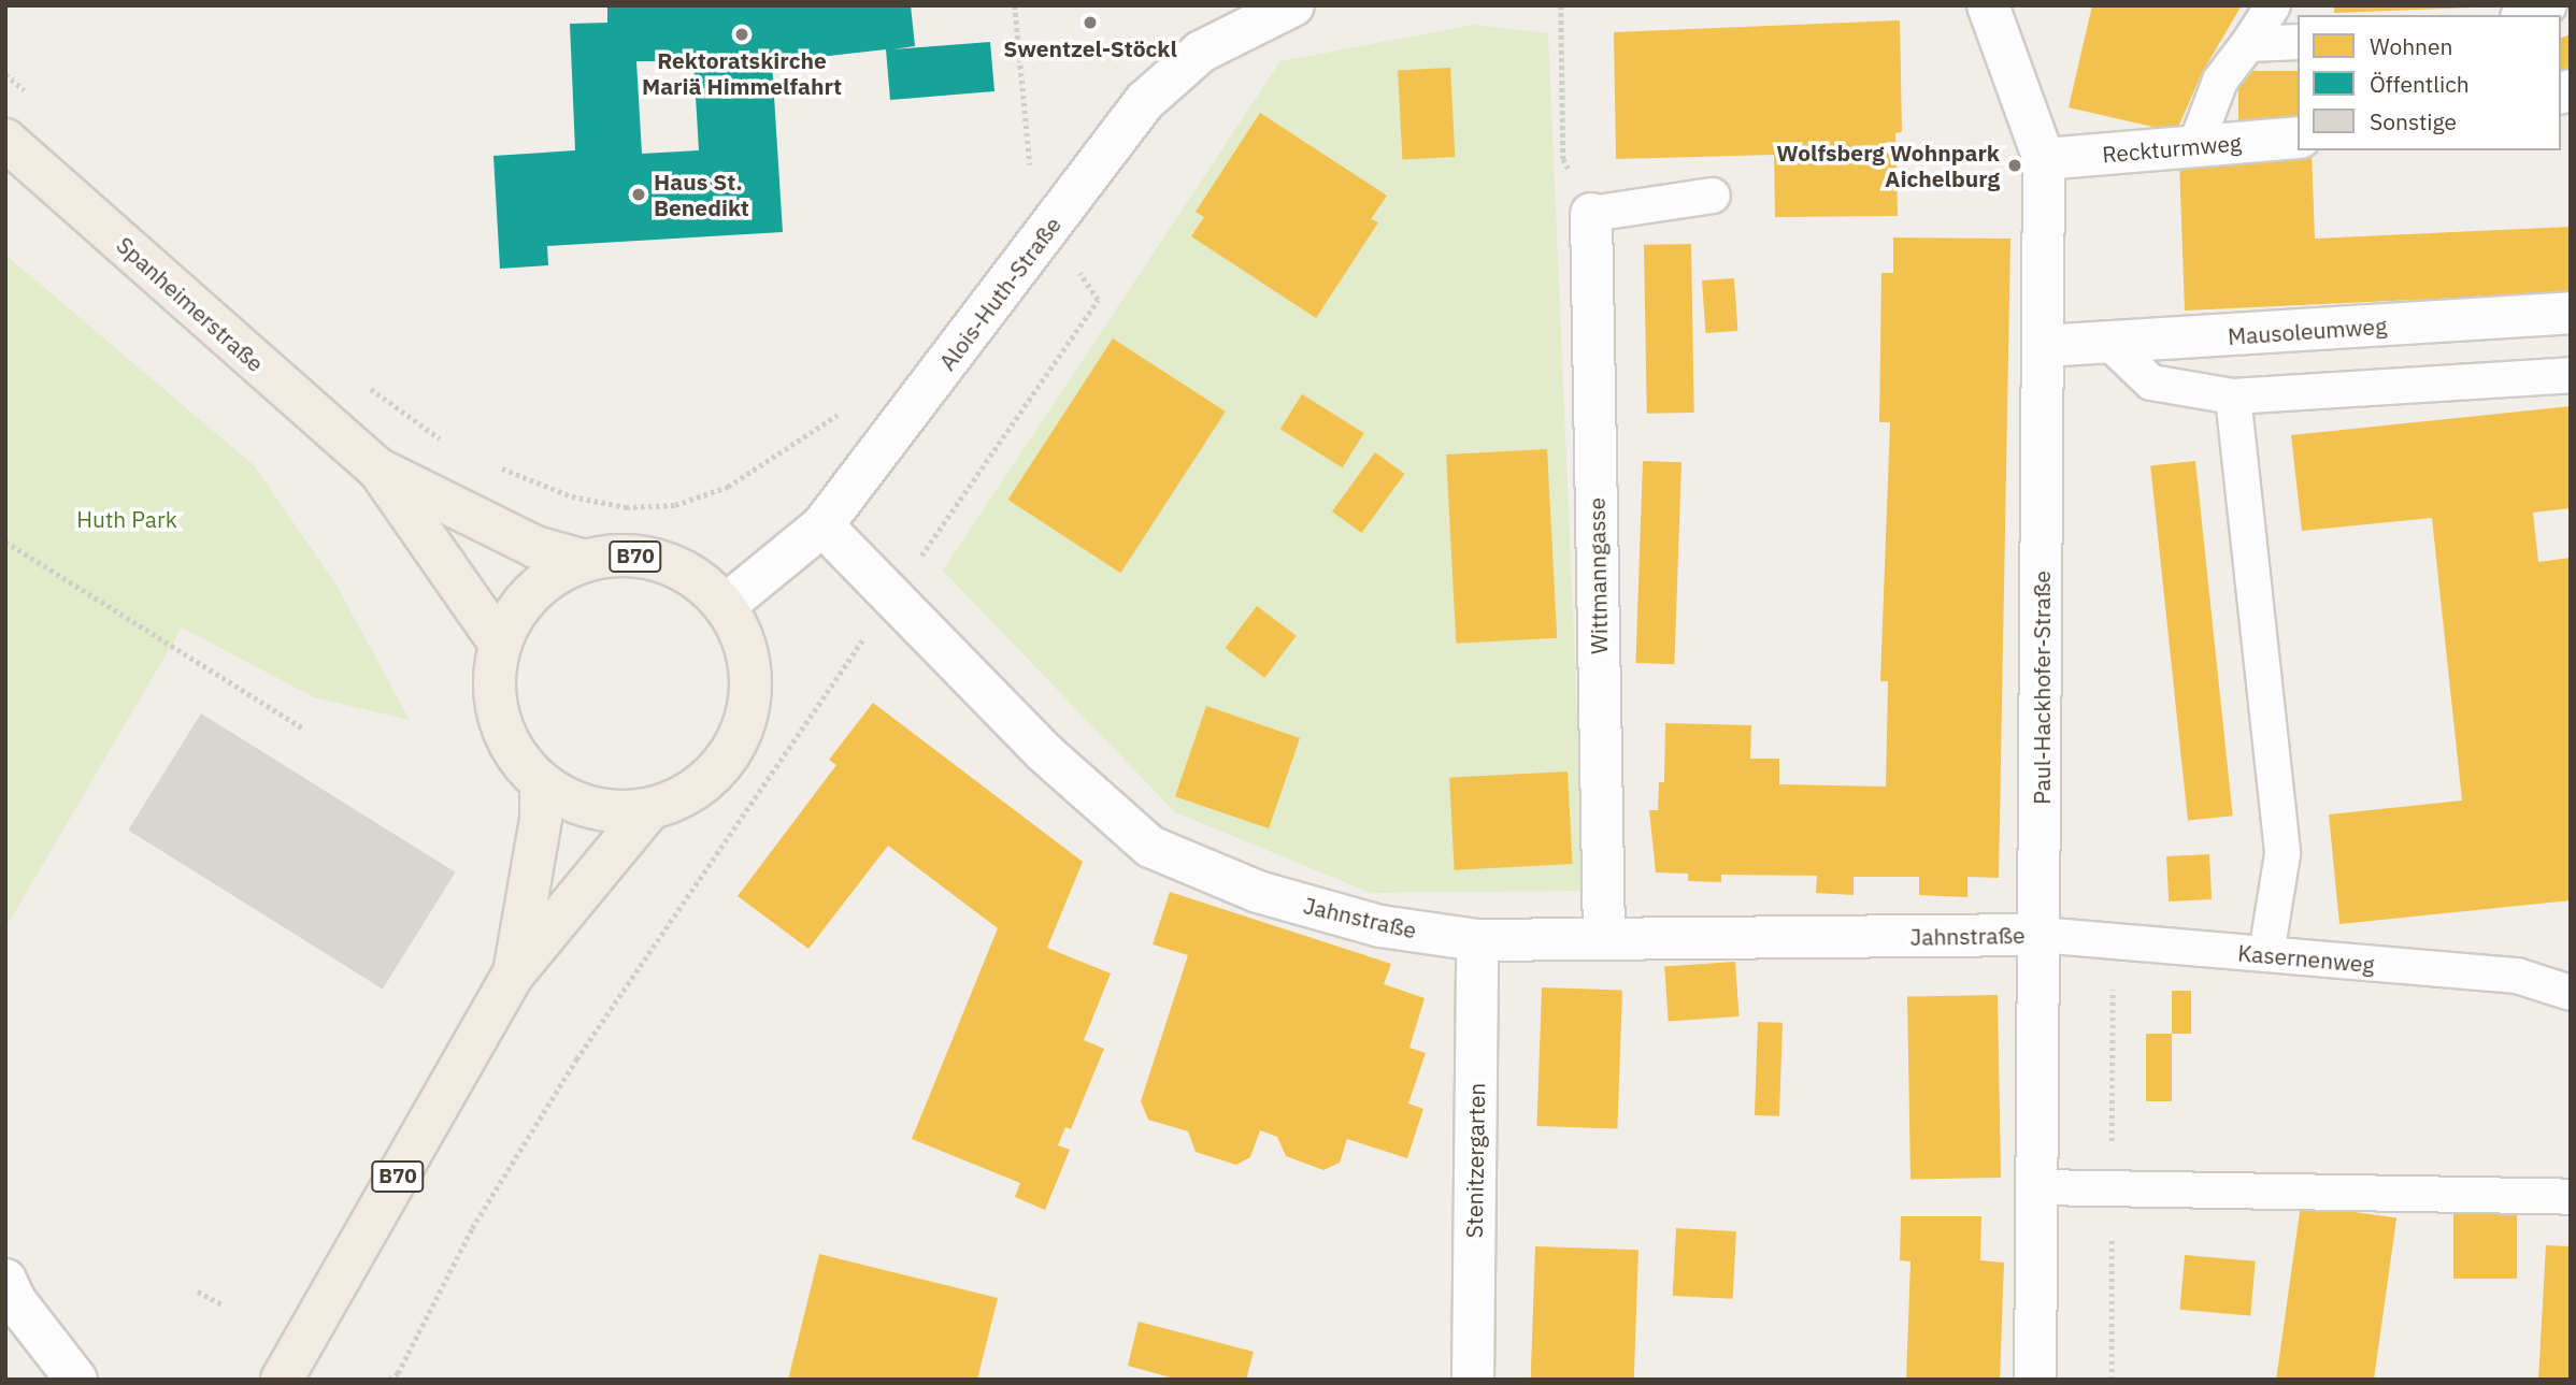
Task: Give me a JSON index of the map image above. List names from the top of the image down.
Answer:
{
  "streets": {
    "main road": ["Spanheimerstraße", "B70"],
    "street": [
      "Reckturmweg",
      "Alois-Huth-Straße",
      "Mausoleumweg",
      "Wittmanngasse",
      "Paul-Hackhofer-Straße",
      "Jahnstraße",
      "Stenitzergarten"
    ],
    "lane": ["Kasernenweg"]
  },
  "crossings": [
    ["Reckturmweg", "Paul-Hackhofer-Straße"],
    ["Alois-Huth-Straße", "Spanheimerstraße"],
    ["Alois-Huth-Straße", "B70"],
    ["Alois-Huth-Straße", "Jahnstraße"],
    ["Spanheimerstraße", "B70"],
    ["Mausoleumweg", "Paul-Hackhofer-Straße"],
    ["Wittmanngasse", "Jahnstraße"],
    ["Paul-Hackhofer-Straße", "Jahnstraße"],
    ["Paul-Hackhofer-Straße", "Kasernenweg"],
    ["Jahnstraße", "Kasernenweg"],
    ["Jahnstraße", "Stenitzergarten"]
  ],
  "parks": ["Huth Park"],
  "places": [
    "Swentzel-Stöckl",
    "Rektoratskirche Mariä Himmelfahrt",
    "Wolfsberg Wohnpark Aichelburg",
    "Haus St. Benedikt"
  ],
  "legend": ["Wohnen", "Öffentlich", "Sonstige"]
}
